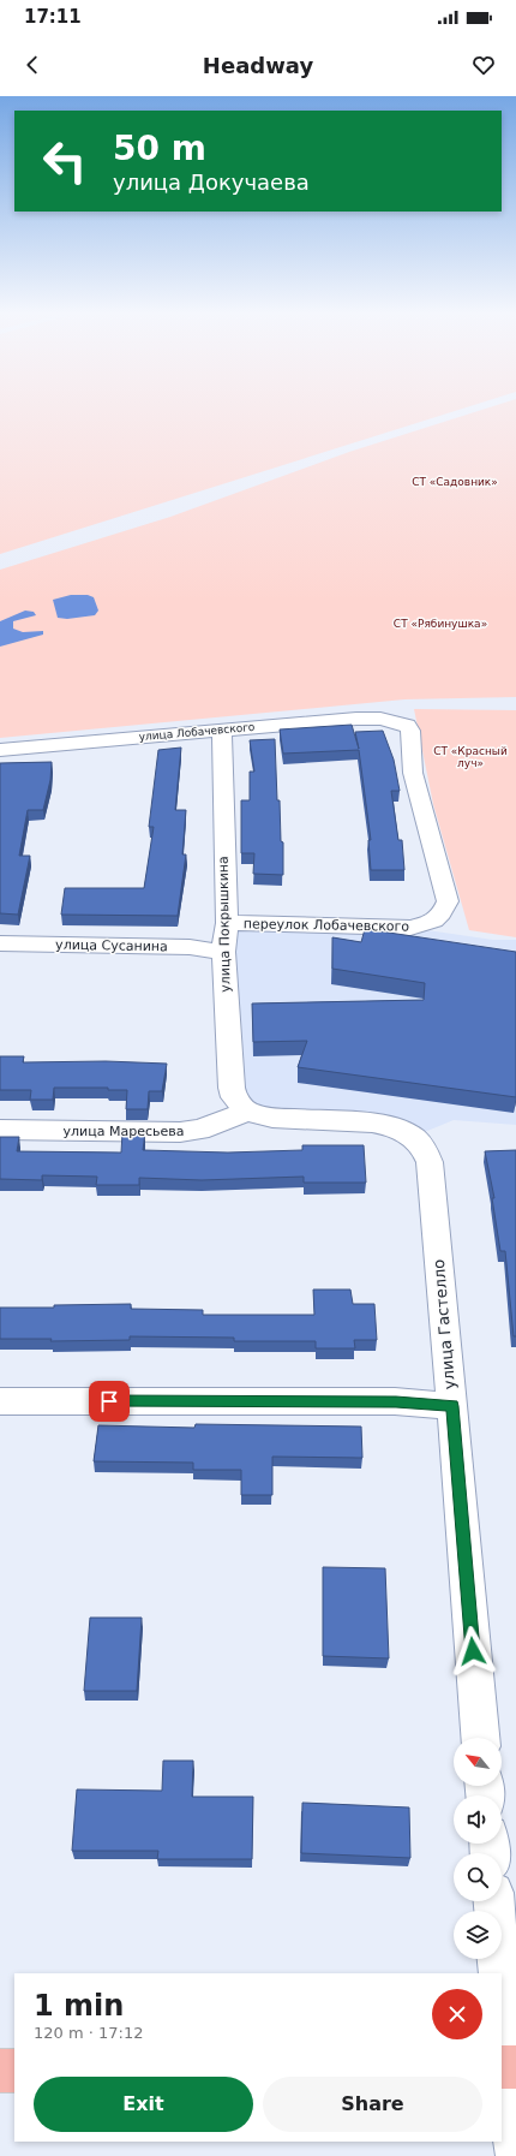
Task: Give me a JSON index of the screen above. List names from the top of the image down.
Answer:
{
  "streets": {
    "street": [
      "улица Лобачевского",
      "улица Покрышкина",
      "переулок Лобачевского",
      "улица Сусанина",
      "улица Маресьева",
      "улица Гастелло"
    ]
  },
  "crossings": [
    ["улица Лобачевского", "улица Покрышкина"],
    ["улица Лобачевского", "переулок Лобачевского"],
    ["улица Покрышкина", "переулок Лобачевского"],
    ["улица Покрышкина", "улица Сусанина"],
    ["улица Покрышкина", "улица Маресьева"],
    ["улица Покрышкина", "улица Гастелло"],
    ["улица Маресьева", "улица Гастелло"]
  ],
  "parks": ["СТ «Садовник»", "СТ «Рябинушка»", "СТ «Красный луч»"],
  "north": "top left",
  "page": {
    "status": "17:11",
    "header": "Headway",
    "turn": ["50 m", "улица Докучаева"],
    "heading": ["1 min", "120 m · 17:12"],
    "buttons": ["Exit", "Share"]
  }
}
